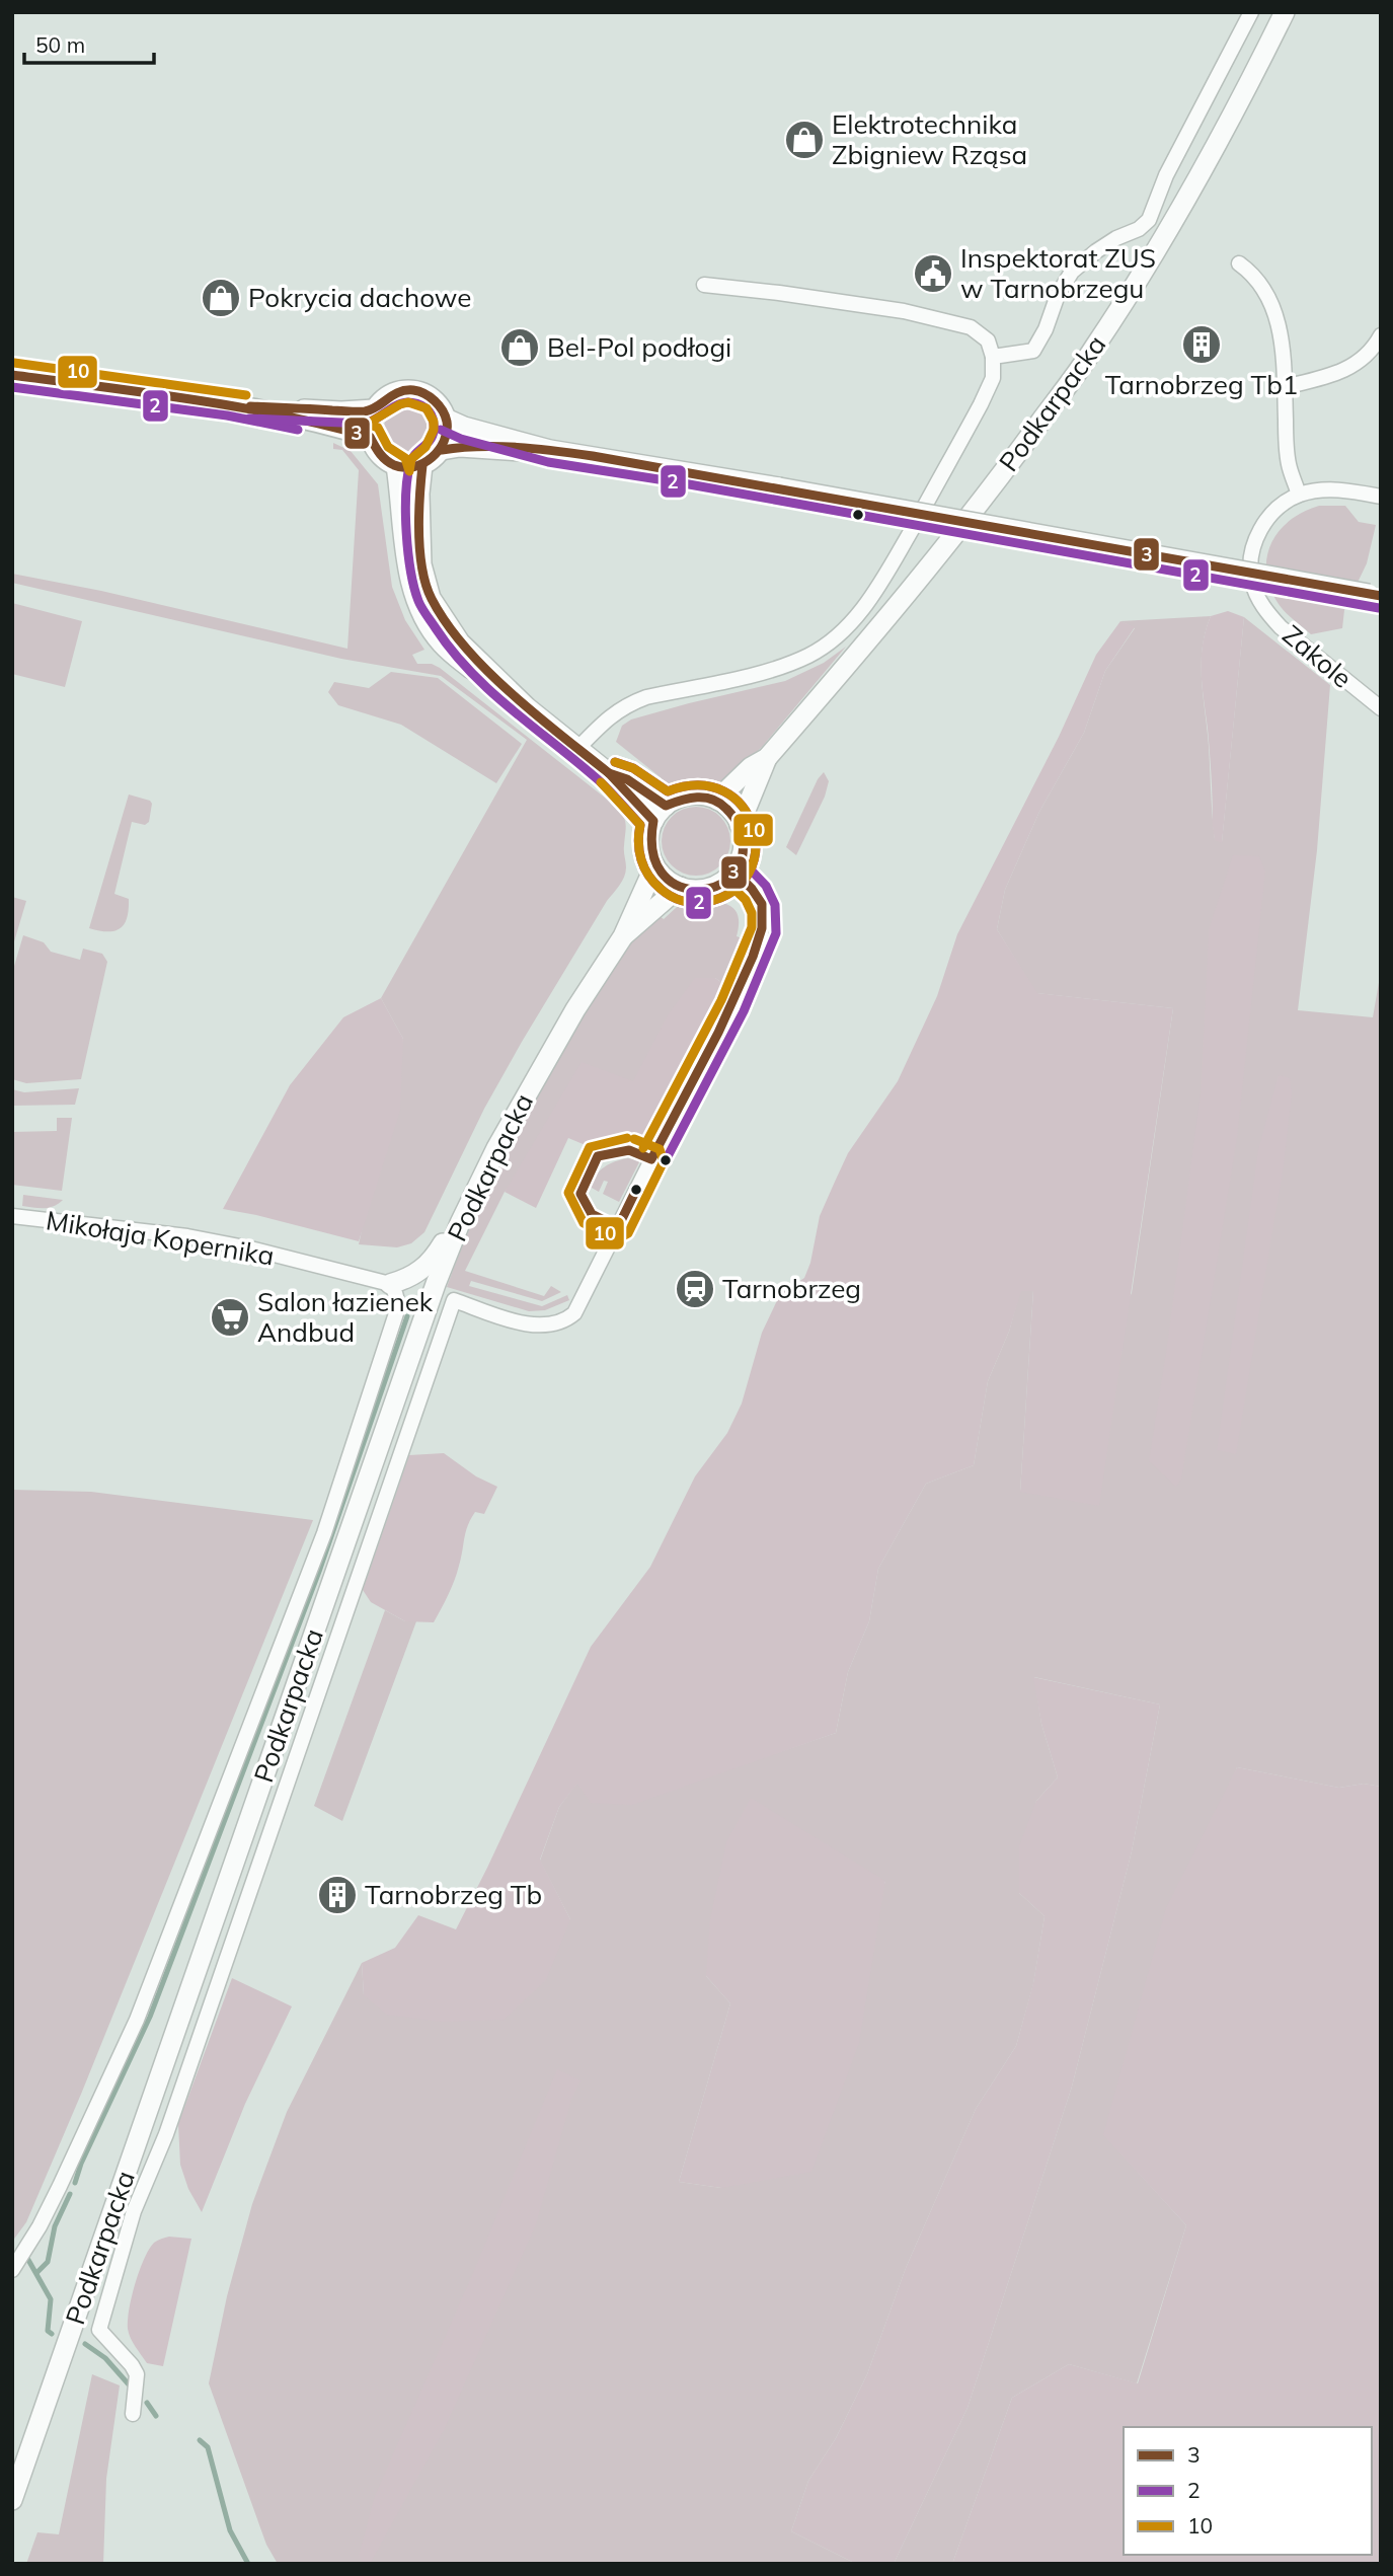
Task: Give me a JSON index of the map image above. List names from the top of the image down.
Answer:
{
  "streets": {
    "main road": ["Podkarpacka"],
    "street": ["Zakole", "Mikołaja Kopernika"]
  },
  "places": {
    "shop": ["Elektrotechnika Zbigniew Rząsa", "Pokrycia dachowe", "Bel-Pol podłogi"],
    "public building": ["Inspektorat ZUS w Tarnobrzegu"],
    "building": ["Tarnobrzeg Tb1", "Tarnobrzeg Tb"],
    "station": ["Tarnobrzeg"],
    "supermarket": ["Salon łazienek Andbud"]
  },
  "lines": ["transit line 10", "transit line 3", "transit line 2"],
  "legend": ["3", "2", "10"],
  "scale_bar": "50 m"
}
